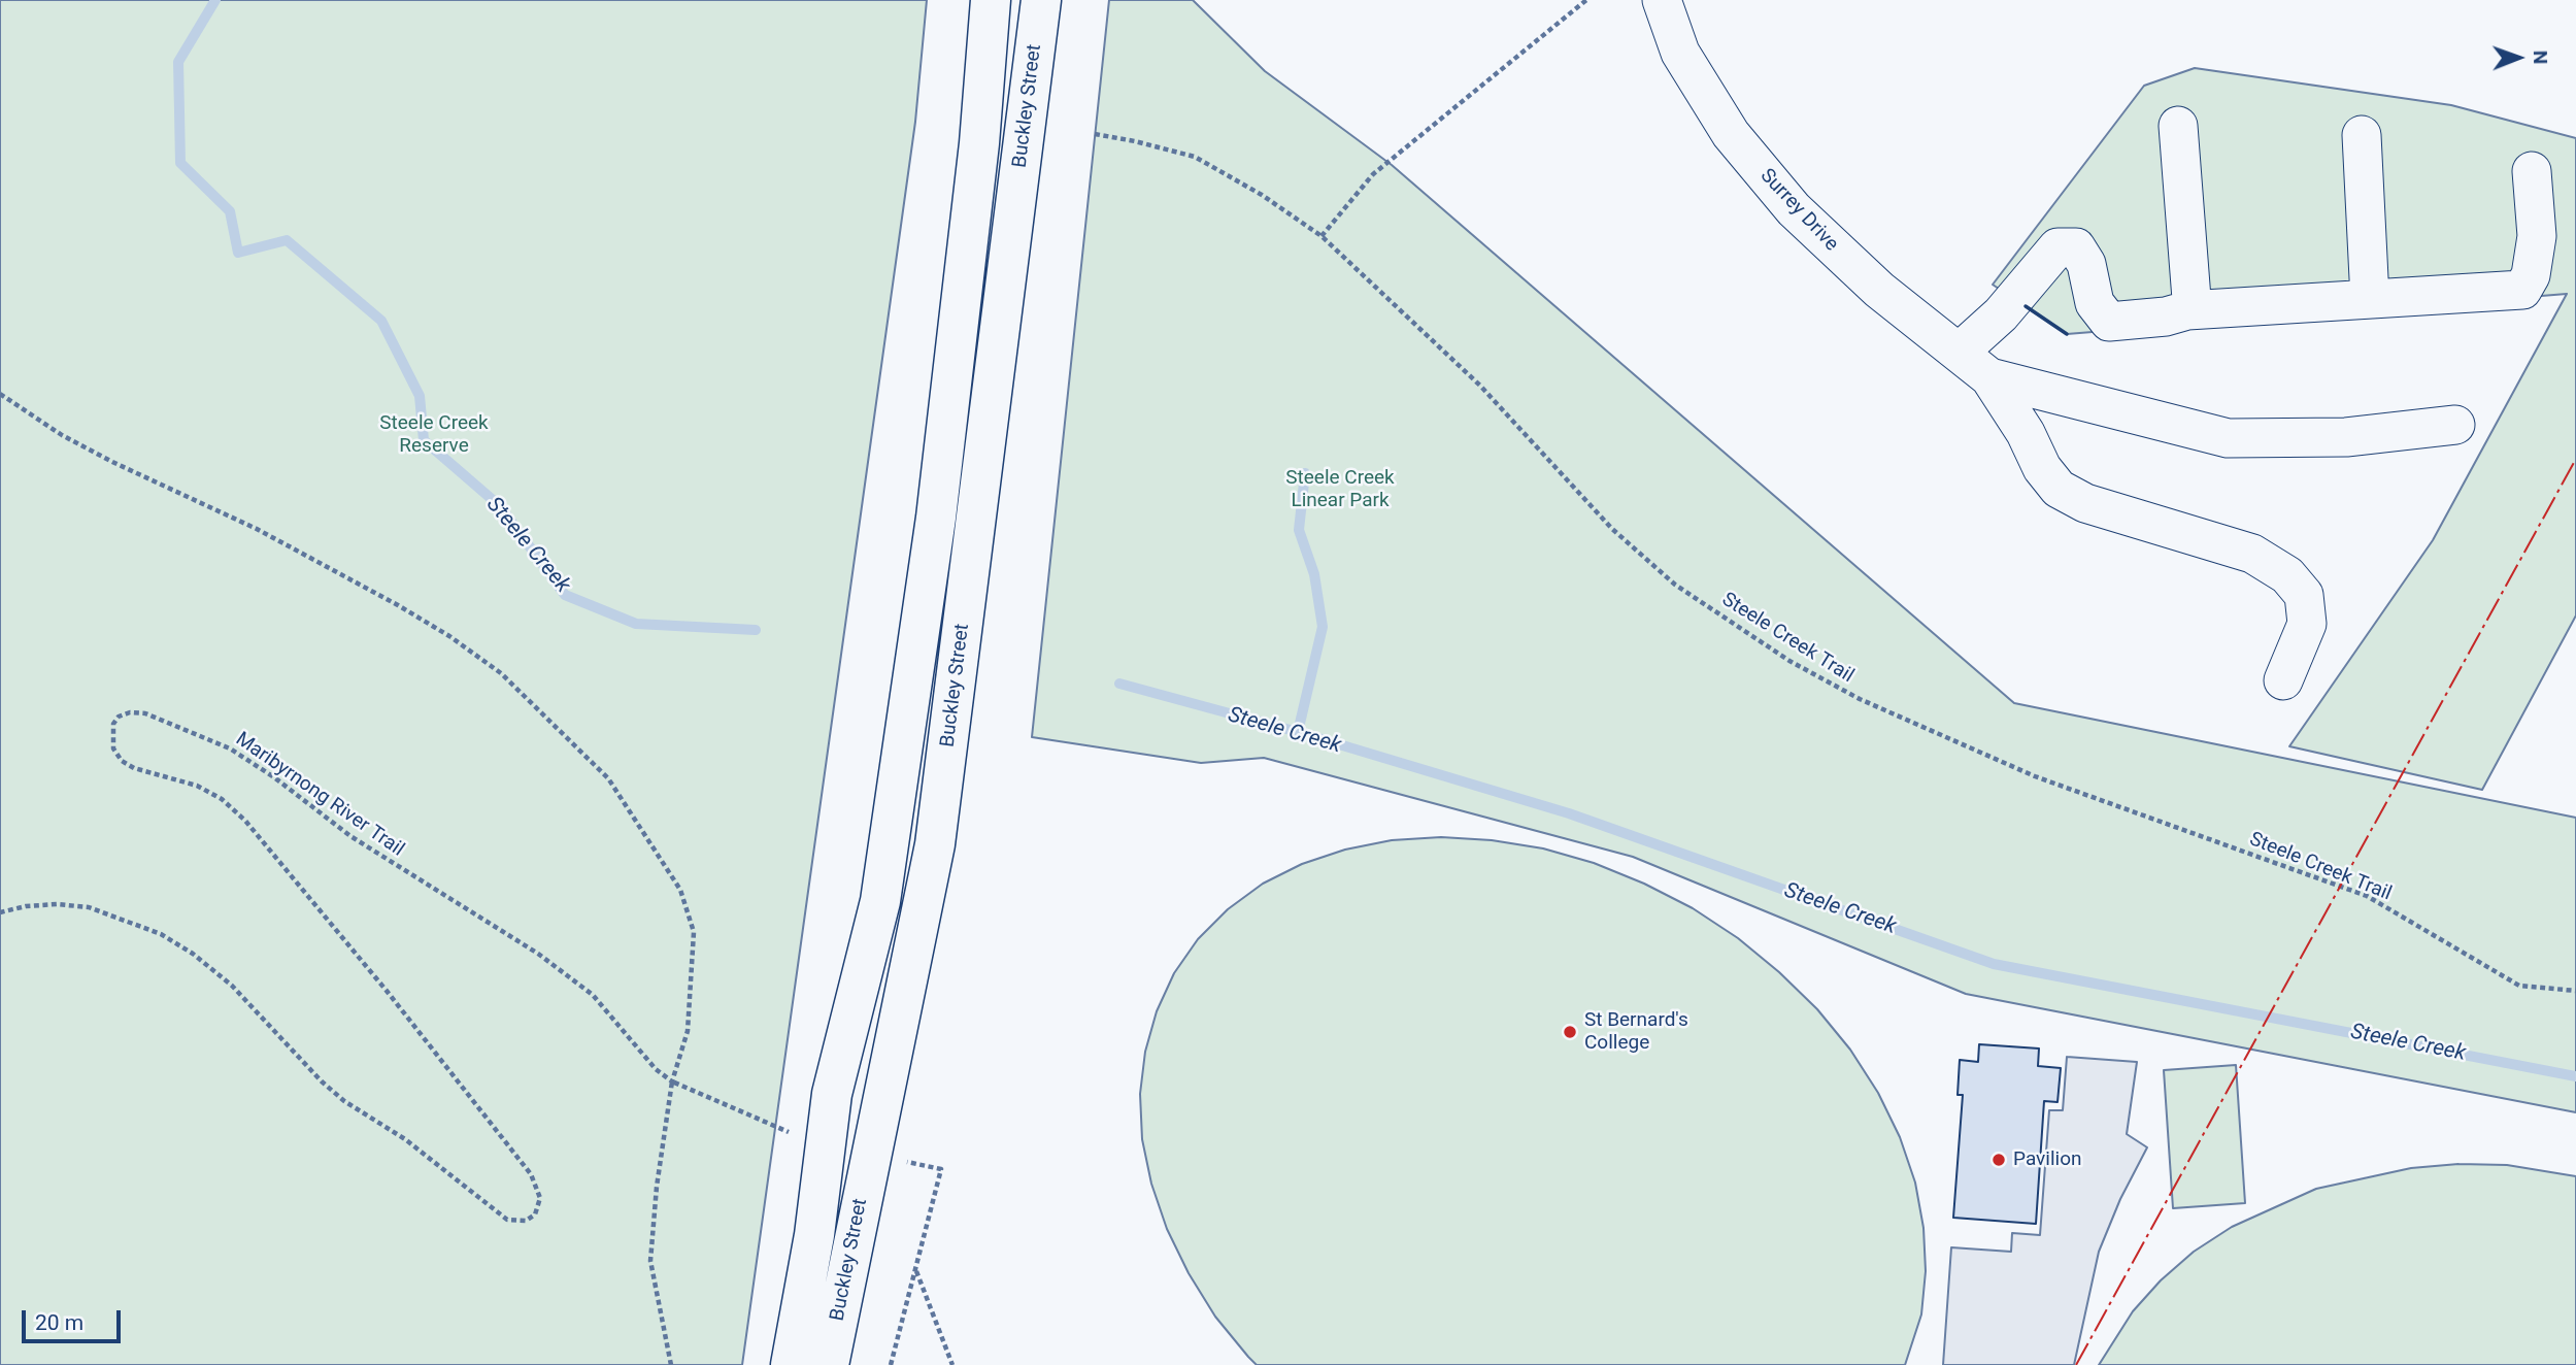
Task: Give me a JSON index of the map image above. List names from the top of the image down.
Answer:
{
  "streets": {
    "main road": ["Buckley Street"],
    "street": ["Surrey Drive"],
    "path": ["Steele Creek Trail", "Maribyrnong River Trail"]
  },
  "water": ["Steele Creek"],
  "parks": ["Steele Creek Reserve", "Steele Creek Linear Park"],
  "places": ["St Bernard's College", "Pavilion"],
  "scale_bar": "20 m",
  "north": "right"
}
